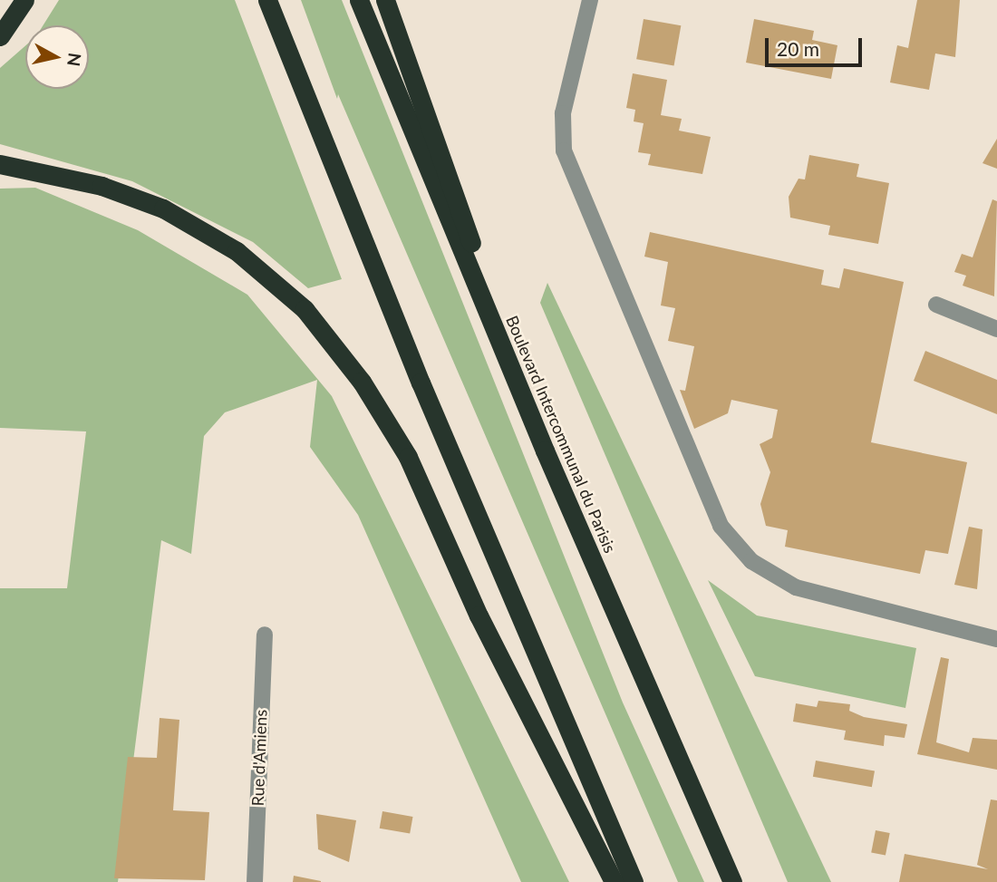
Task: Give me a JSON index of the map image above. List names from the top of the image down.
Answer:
{
  "streets": {
    "highway": ["Boulevard Intercommunal du Parisis"],
    "street": ["Rue d'Amiens"]
  },
  "scale_bar": "20 m",
  "north": "right"
}
